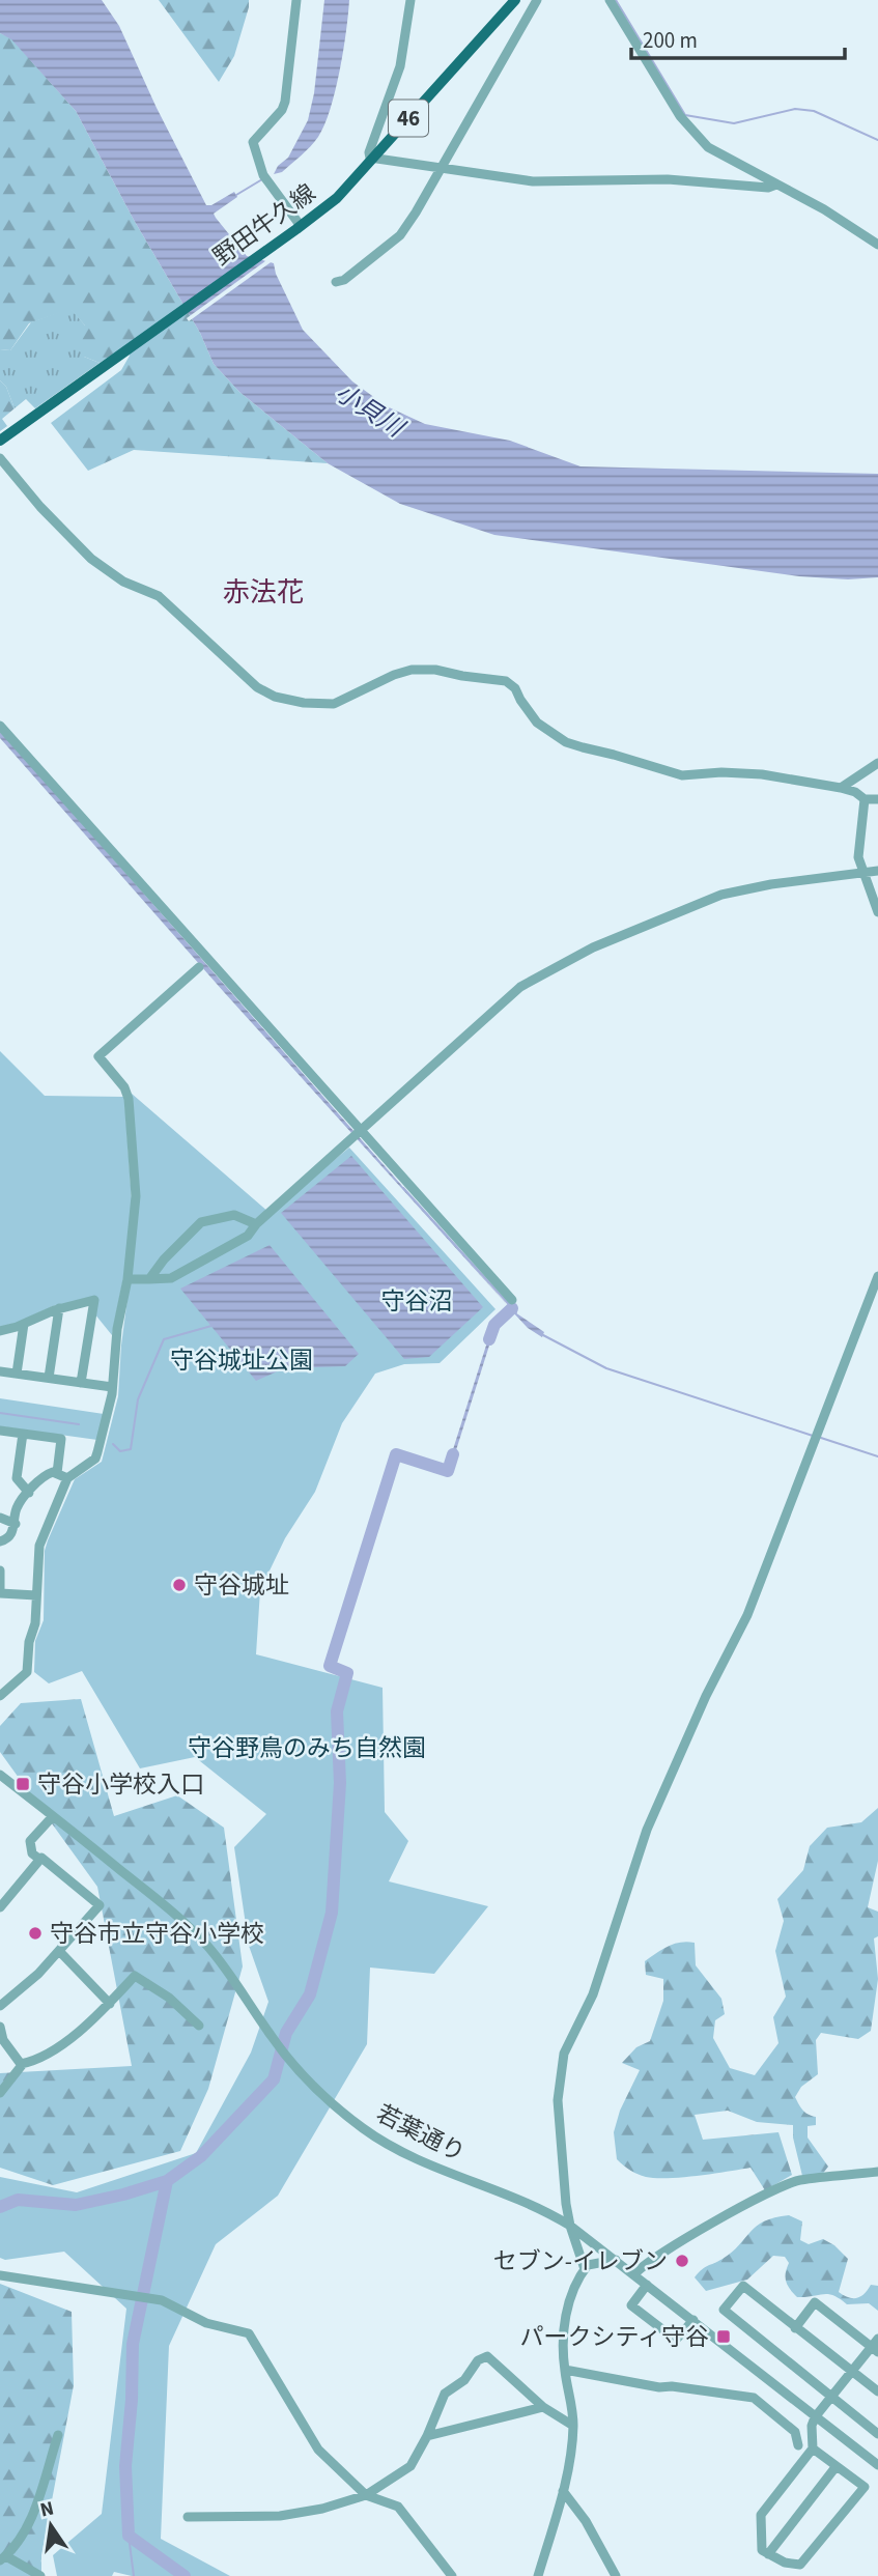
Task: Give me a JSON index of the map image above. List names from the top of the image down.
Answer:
{
  "streets": {
    "main road": ["46", "野田牛久線"],
    "street": ["若葉通り"]
  },
  "districts": ["赤法花"],
  "water": ["小貝川"],
  "parks": ["守谷沼", "守谷城址公園", "守谷野鳥のみち自然園"],
  "places": {
    "other": ["守谷城址", "守谷市立守谷小学校", "セブン-イレブン"],
    "transit": ["守谷小学校入口", "パークシティ守谷"]
  },
  "scale_bar": "200 m",
  "north": "top"
}
